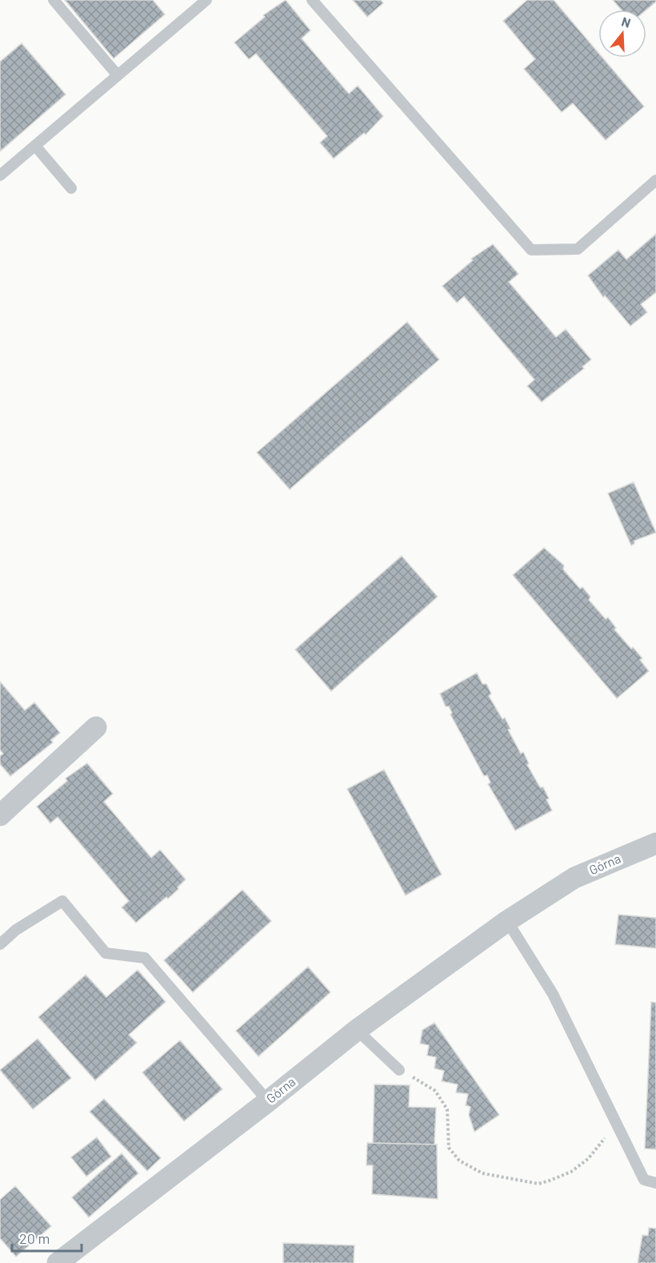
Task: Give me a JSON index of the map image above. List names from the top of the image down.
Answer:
{
  "streets": {
    "street": ["Górna"]
  },
  "scale_bar": "20 m",
  "north": "top"
}
